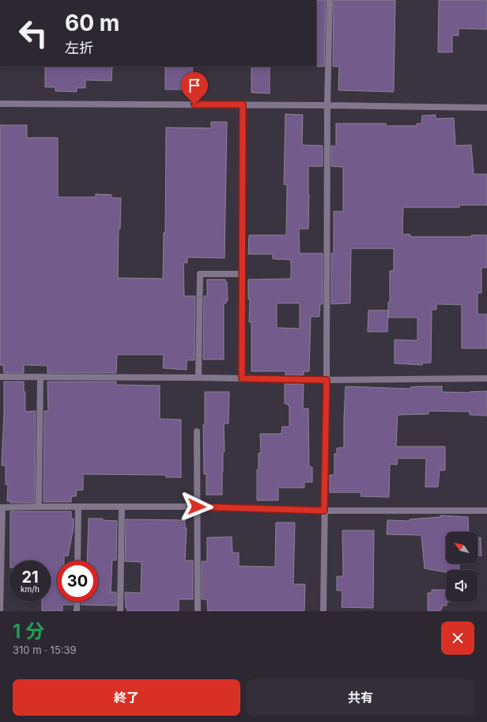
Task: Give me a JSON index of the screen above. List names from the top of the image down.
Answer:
{
  "north": "top left",
  "page": {
    "turn": ["60 m", "左折"],
    "speed": "21 km/h",
    "limit": "30",
    "heading": ["1 分", "310 m · 15:39"],
    "buttons": ["終了", "共有"]
  }
}
